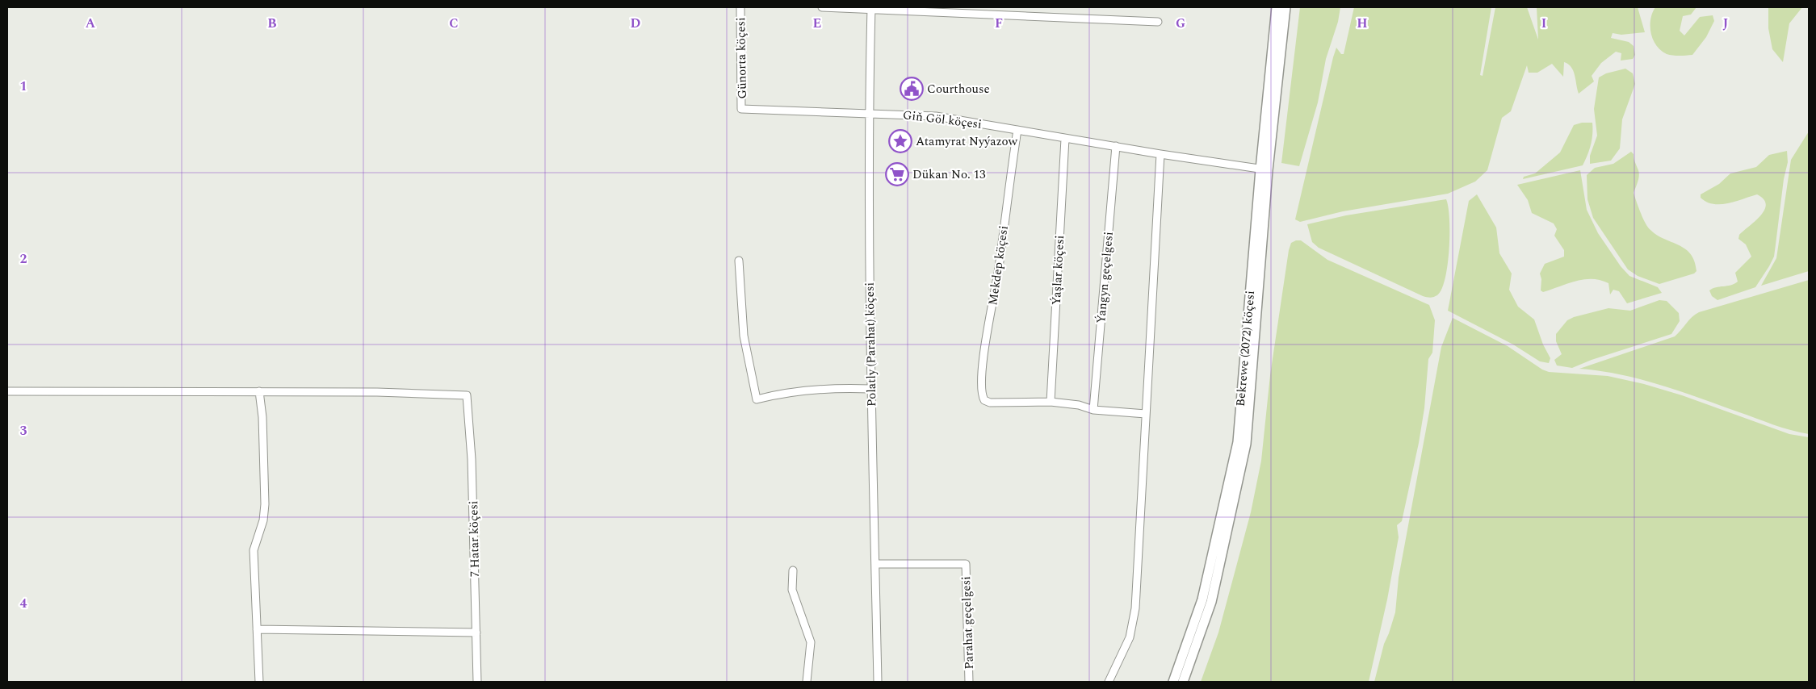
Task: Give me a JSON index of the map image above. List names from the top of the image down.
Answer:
{
  "streets": {
    "main road": ["Bekrewe (2072) köçesi"],
    "street": [
      "Günorta köçesi",
      "Giň Göl köçesi",
      "Mekdep köçesi",
      "Ýaşlar köçesi",
      "Ýangyn geçelgesi",
      "Polatly (Parahat) köçesi",
      "7 Hatar köçesi",
      "Parahat geçelgesi"
    ]
  },
  "crossings": [
    ["Günorta köçesi", "Giň Göl köçesi"],
    ["Giň Göl köçesi", "Mekdep köçesi"],
    ["Giň Göl köçesi", "Ýaşlar köçesi"],
    ["Giň Göl köçesi", "Ýangyn geçelgesi"],
    ["Giň Göl köçesi", "Polatly (Parahat) köçesi"],
    ["Giň Göl köçesi", "Bekrewe (2072) köçesi"],
    ["Mekdep köçesi", "Ýaşlar köçesi"],
    ["Polatly (Parahat) köçesi", "Parahat geçelgesi"]
  ],
  "places": {
    "public building": ["Courthouse"],
    "place": ["Atamyrat Nyýazow"],
    "supermarket": ["Dükan No. 13"]
  },
  "grid": {
    "columns": [
      "A",
      "B",
      "C",
      "D",
      "E",
      "F",
      "G",
      "H",
      "I",
      "J"
    ],
    "rows": [
      "1",
      "2",
      "3",
      "4"
    ]
  }
}
